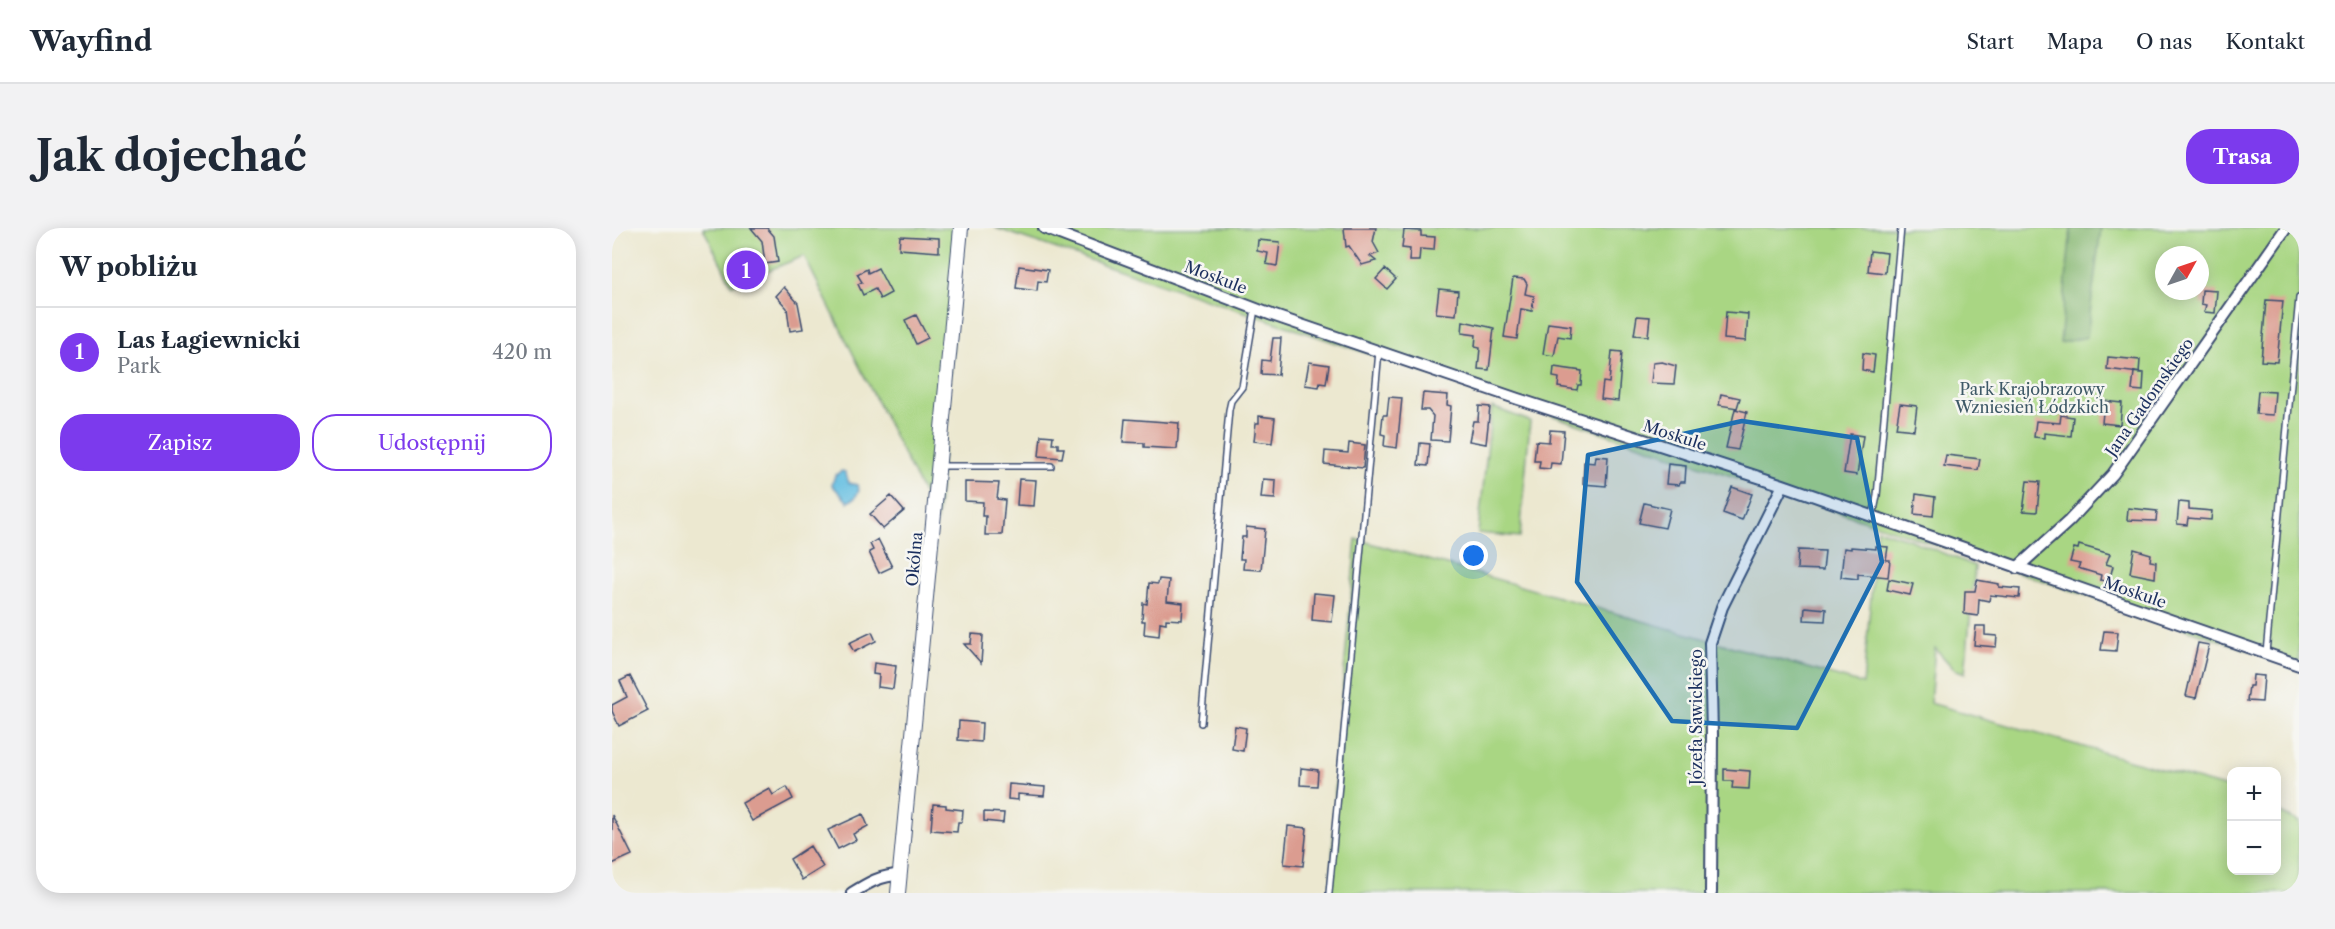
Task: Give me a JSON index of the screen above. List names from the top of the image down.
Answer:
{
  "streets": {
    "street": [
      "Moskule",
      "Jana Gadomskiego",
      "Okólna",
      "Józefa Sawickiego"
    ]
  },
  "crossings": [
    ["Moskule", "Jana Gadomskiego"],
    ["Moskule", "Józefa Sawickiego"]
  ],
  "parks": ["Park Krajobrazowy Wzniesień Łódzkich"],
  "north": "top right",
  "page": {
    "header": "Wayfind",
    "nav": [
      "Start",
      "Mapa",
      "O nas",
      "Kontakt"
    ],
    "buttons": [
      "Trasa",
      ["Zapisz", "Udostępnij"]
    ],
    "title": "Jak dojechać",
    "heading": "W pobliżu",
    "pins": "1",
    "list": [
      {
        "mark": "1",
        "name": "Las Łagiewnicki",
        "note": "Park",
        "value": "420 m"
      }
    ],
    "map_buttons": ["+", "−"]
  }
}
